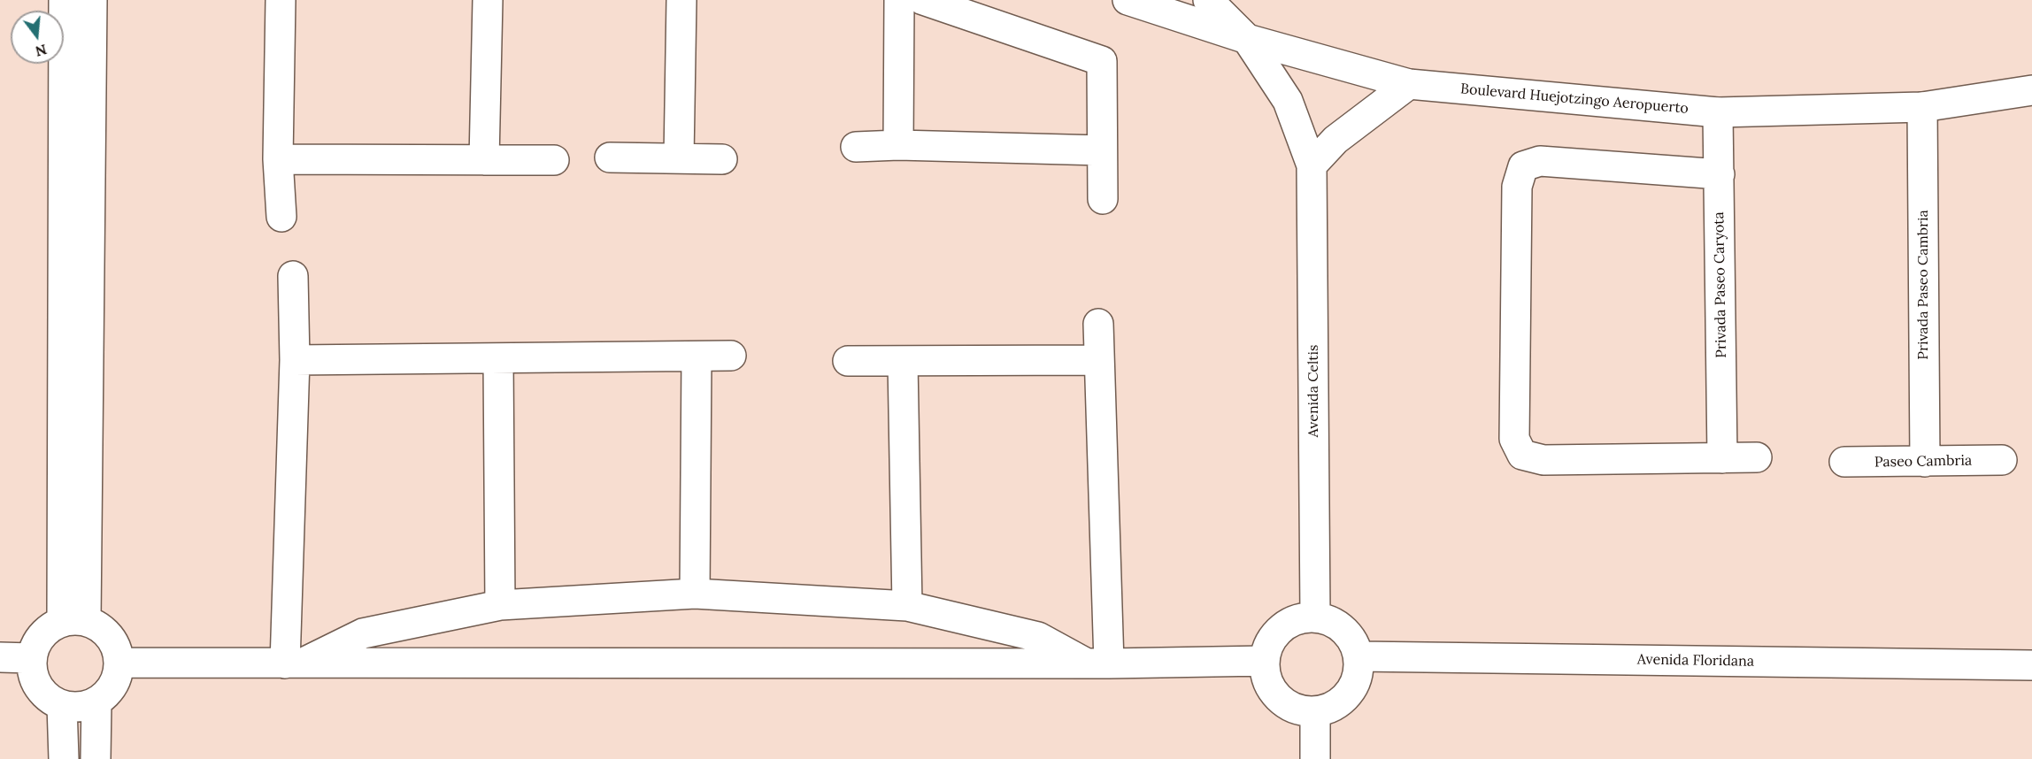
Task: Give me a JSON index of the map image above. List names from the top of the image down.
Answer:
{
  "streets": {
    "street": [
      "Boulevard Huejotzingo Aeropuerto",
      "Privada Paseo Caryota",
      "Privada Paseo Cambria",
      "Avenida Celtis",
      "Paseo Cambria",
      "Avenida Floridana"
    ]
  },
  "crossings": [
    ["Boulevard Huejotzingo Aeropuerto", "Privada Paseo Caryota"],
    ["Boulevard Huejotzingo Aeropuerto", "Privada Paseo Cambria"],
    ["Boulevard Huejotzingo Aeropuerto", "Avenida Celtis"],
    ["Privada Paseo Cambria", "Paseo Cambria"],
    ["Avenida Celtis", "Avenida Floridana"]
  ],
  "north": "bottom"
}
